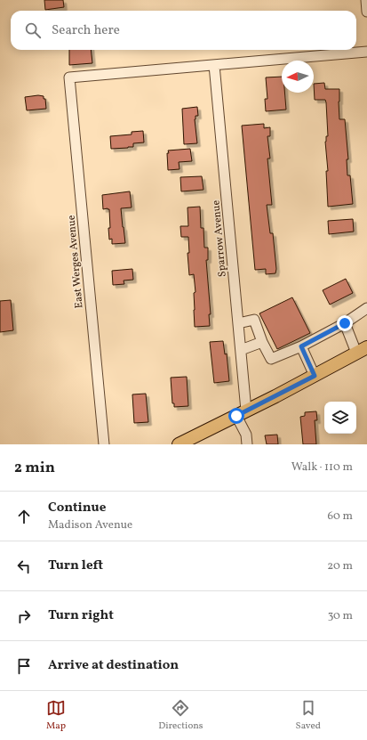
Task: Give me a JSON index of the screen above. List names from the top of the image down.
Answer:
{
  "streets": {
    "street": ["Sparrow Avenue", "East Werges Avenue"]
  },
  "crossings": [
    ["Sparrow Avenue", "East Werges Avenue"]
  ],
  "north": "left",
  "page": {
    "search": "Search here",
    "heading": ["2 min", "Walk · 110 m"],
    "list": [
      ["Continue", "Madison Avenue", "60 m"],
      ["Turn left", "20 m"],
      ["Turn right", "30 m"],
      "Arrive at destination"
    ],
    "nav": ["Map", "Directions", "Saved"]
  }
}
